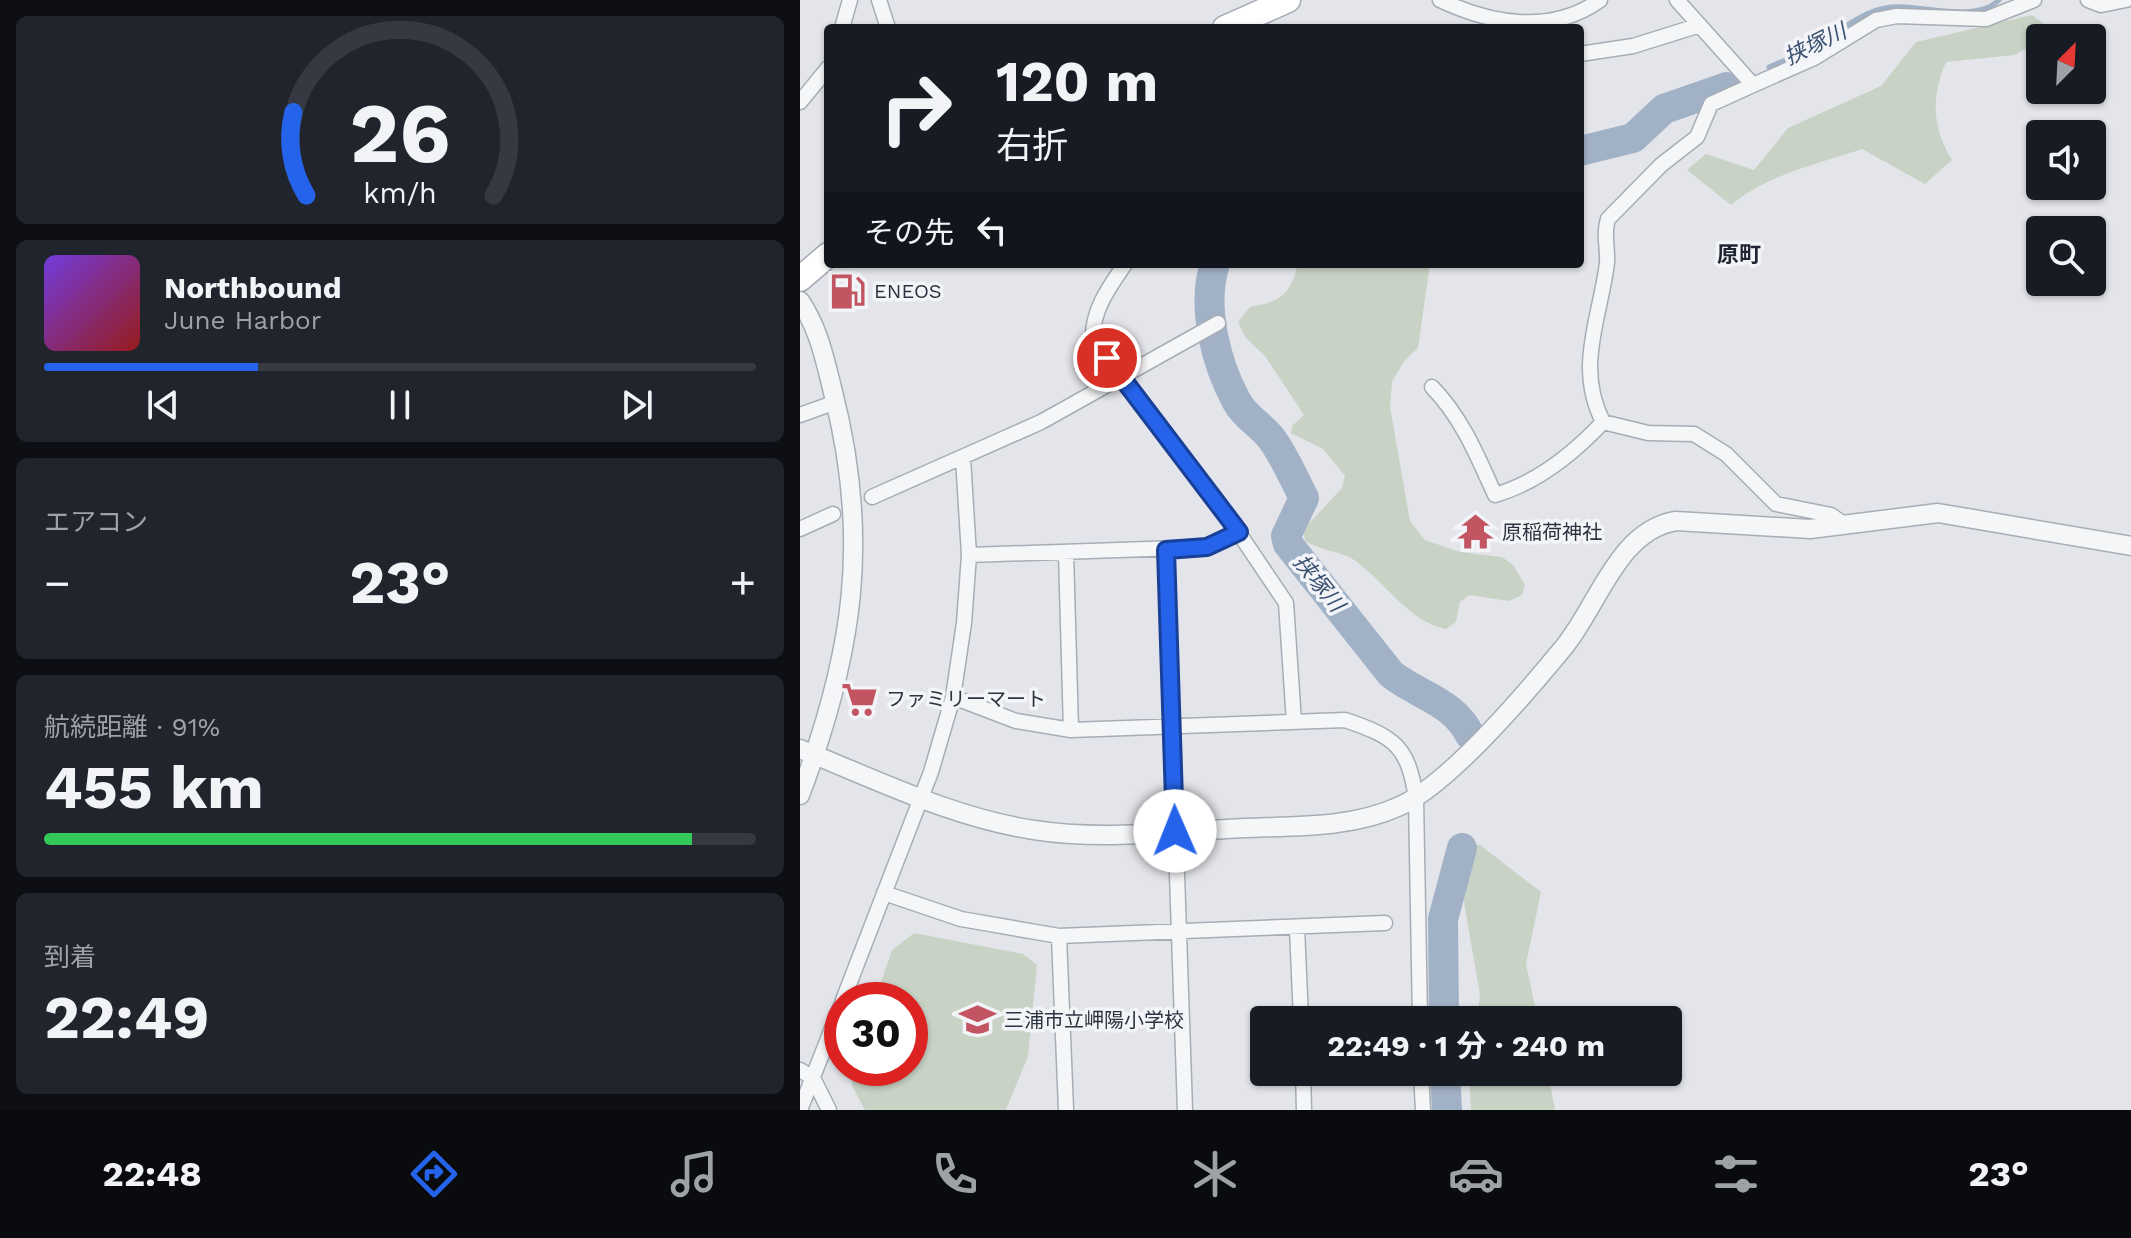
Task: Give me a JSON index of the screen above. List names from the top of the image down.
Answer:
{
  "districts": ["原町"],
  "water": ["挟塚川"],
  "places": {
    "fuel station": ["ENEOS"],
    "temple": ["原稲荷神社"],
    "supermarket": ["ファミリーマート"],
    "school or university": ["三浦市立岬陽小学校"]
  },
  "north": "top right",
  "page": {
    "turn": ["120 m", "右折"],
    "then": "その先",
    "song": ["Northbound", "June Harbor"],
    "tile": [
      "エアコン",
      ["航続距離 · 91%", "455 km"],
      ["到着", "22:49"]
    ],
    "heat": ["−", "23°", "+"],
    "limit": "30",
    "trip": "22:49 · 1 分 · 240 m",
    "tabs": ["22:48", "23°"],
    "gauge": ["26", "km/h"]
  }
}
